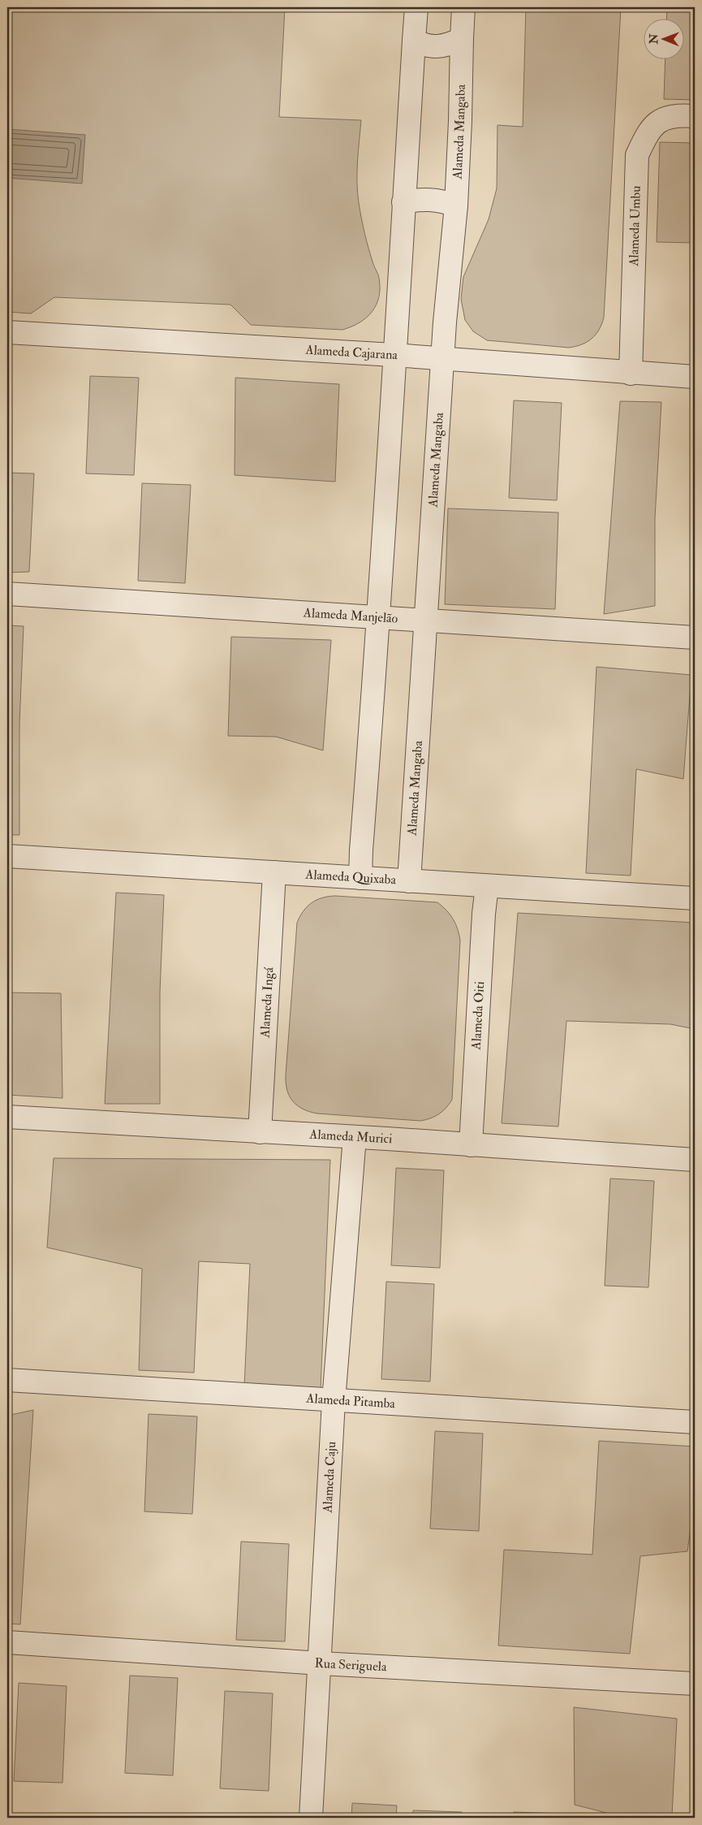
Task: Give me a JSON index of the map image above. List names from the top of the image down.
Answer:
{
  "streets": {
    "street": [
      "Alameda Mangaba",
      "Alameda Umbu",
      "Alameda Cajarana",
      "Alameda Manjelão",
      "Alameda Quixaba",
      "Alameda Ingá",
      "Alameda Oiti",
      "Alameda Murici",
      "Alameda Pitamba",
      "Alameda Caju",
      "Rua Seriguela"
    ]
  },
  "crossings": [
    ["Alameda Mangaba", "Alameda Cajarana"],
    ["Alameda Mangaba", "Alameda Manjelão"],
    ["Alameda Mangaba", "Alameda Quixaba"],
    ["Alameda Umbu", "Alameda Cajarana"],
    ["Alameda Quixaba", "Alameda Ingá"],
    ["Alameda Quixaba", "Alameda Oiti"],
    ["Alameda Ingá", "Alameda Murici"],
    ["Alameda Oiti", "Alameda Murici"],
    ["Alameda Murici", "Alameda Caju"],
    ["Alameda Pitamba", "Alameda Caju"],
    ["Alameda Caju", "Rua Seriguela"]
  ],
  "north": "left"
}
